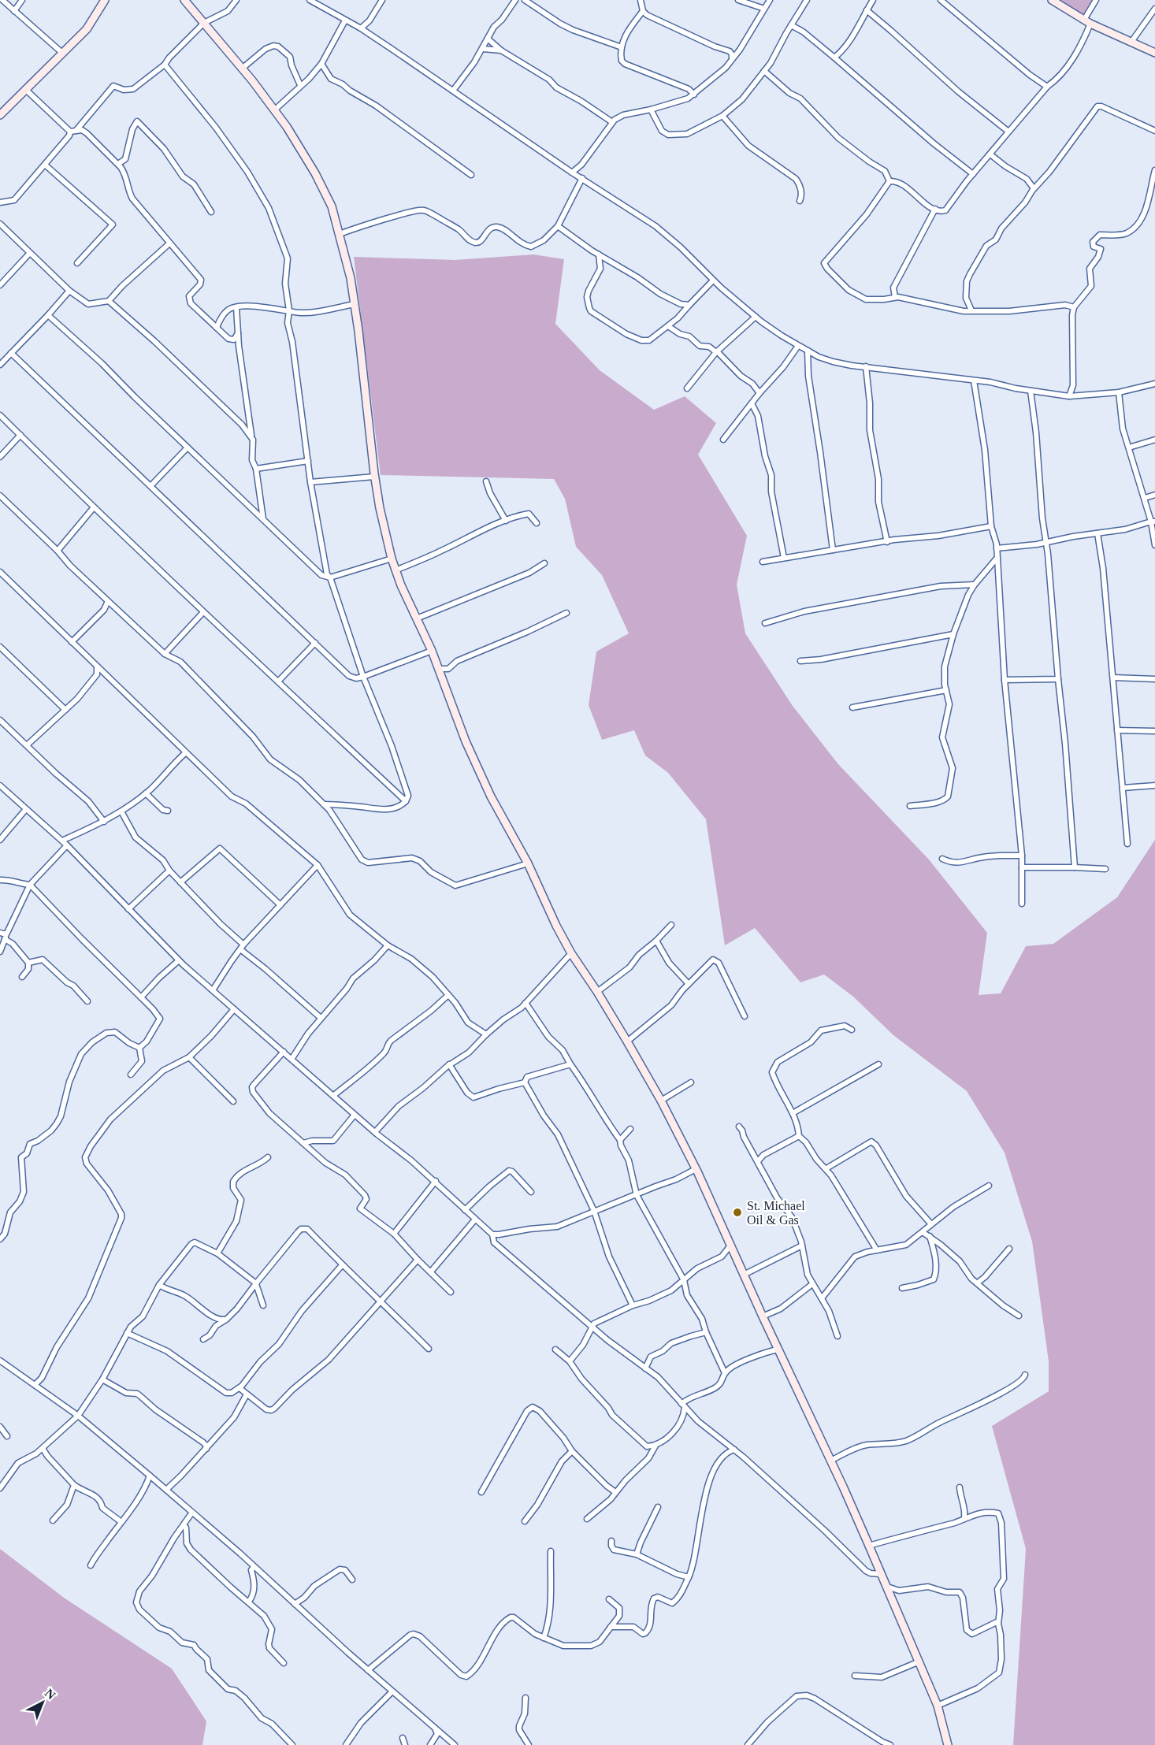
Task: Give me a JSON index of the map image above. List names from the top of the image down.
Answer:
{
  "places": ["St. Michael Oil & Gas"],
  "north": "top right"
}
